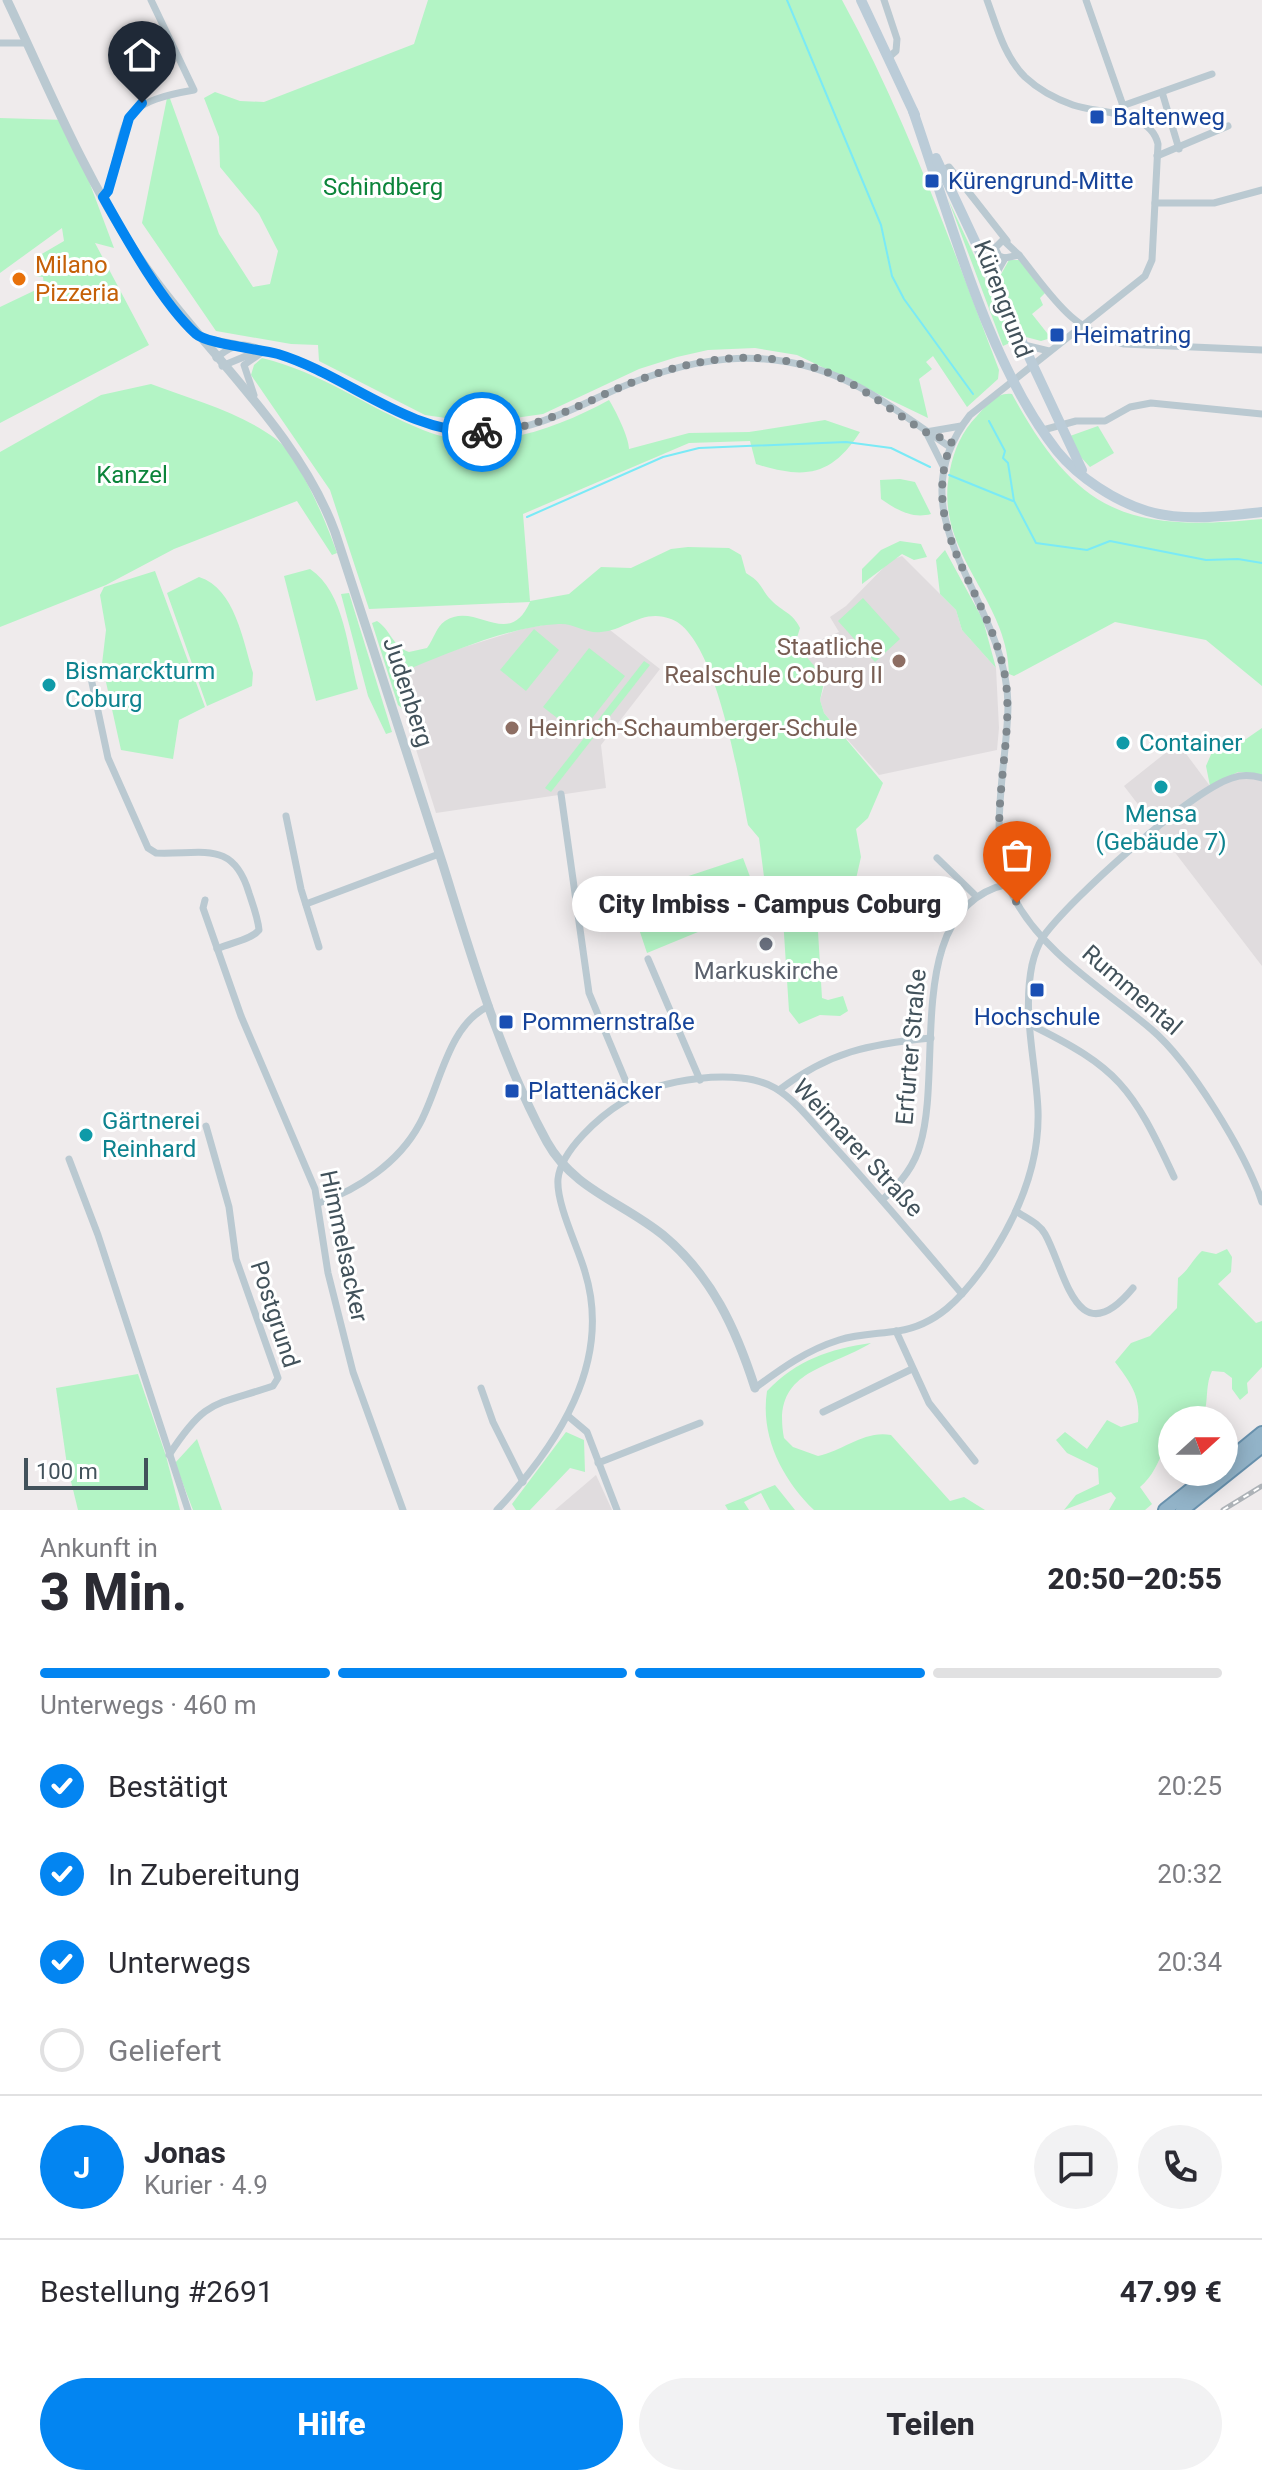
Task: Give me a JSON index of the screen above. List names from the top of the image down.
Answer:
{
  "streets": {
    "main road": ["Kürengrund"],
    "street": [
      "Judenberg",
      "Rummental",
      "Erfurter Straße",
      "Weimarer Straße",
      "Himmelsacker",
      "Postgrund"
    ]
  },
  "crossings": [
    ["Judenberg", "Weimarer Straße"],
    ["Erfurter Straße", "Weimarer Straße"]
  ],
  "parks": ["Schindberg", "Kanzel"],
  "places": {
    "transit": [
      "Baltenweg",
      "Kürengrund-Mitte",
      "Heimatring",
      "Hochschule",
      "Pommernstraße",
      "Plattenäcker"
    ],
    "other": [
      "Milano Pizzeria",
      "Staatliche Realschule Coburg II",
      "Bismarckturm Coburg",
      "Heinrich-Schaumberger-Schule",
      "Container",
      "Mensa (Gebäude 7)",
      "City Imbiss - Campus Coburg",
      "Markuskirche",
      "Gärtnerei Reinhard"
    ]
  },
  "scale_bar": "100 m",
  "north": "right",
  "page": {
    "bubble": "City Imbiss - Campus Coburg",
    "scale": "100 m",
    "heading": ["3 Min.", "Ankunft in", "20:50–20:55"],
    "panel": [
      "Jonas",
      "Kurier · 4.9",
      "Bestellung #2691",
      "47.99 €"
    ],
    "bar": "Unterwegs · 460 m",
    "list": [
      ["Bestätigt", "20:25"],
      ["In Zubereitung", "20:32"],
      ["Unterwegs", "20:34"],
      "Geliefert"
    ],
    "round": "J",
    "buttons": ["Hilfe", "Teilen"]
  }
}
